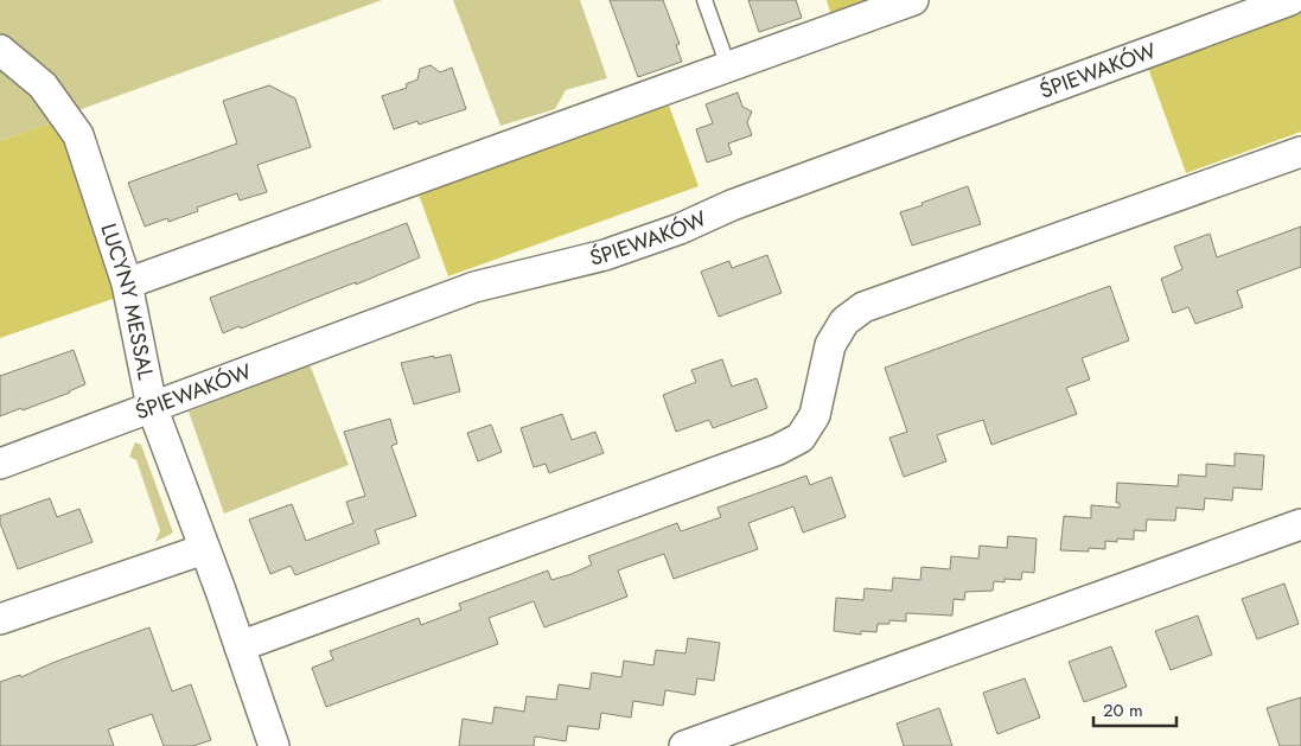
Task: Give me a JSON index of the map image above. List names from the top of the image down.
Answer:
{
  "streets": {
    "street": ["ŚPIEWAKÓW", "LUCYNY MESSAL"]
  },
  "crossings": [
    ["ŚPIEWAKÓW", "LUCYNY MESSAL"]
  ],
  "scale_bar": "20 m"
}
